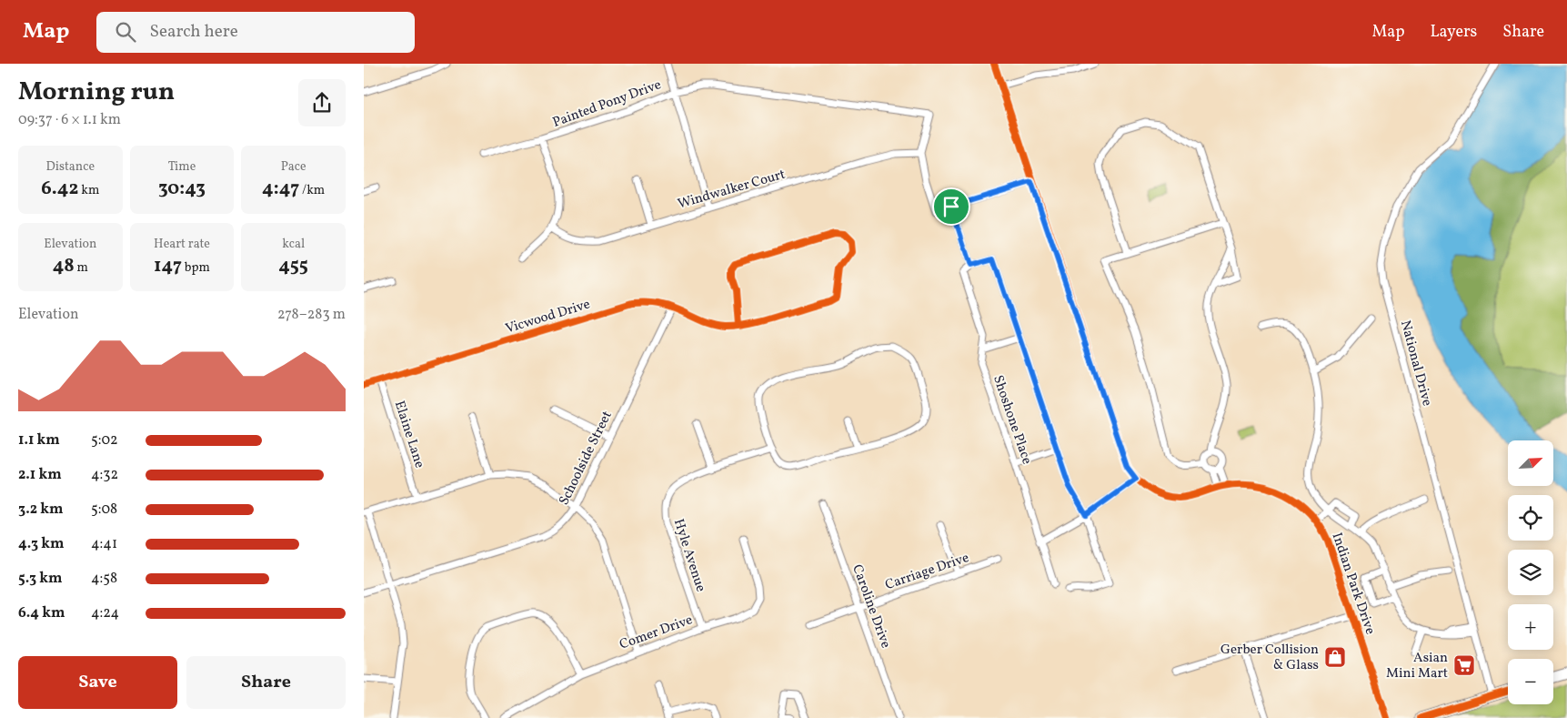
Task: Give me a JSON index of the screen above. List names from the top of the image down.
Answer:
{
  "streets": {
    "street": [
      "Painted Pony Drive",
      "Windwalker Court",
      "Vicwood Drive",
      "National Drive",
      "Shoshone Place",
      "Elaine Lane",
      "Schoolside Street",
      "Hyle Avenue",
      "Carriage Drive",
      "Indian Park Drive",
      "Caroline Drive",
      "Comer Drive"
    ]
  },
  "crossings": [
    ["Painted Pony Drive", "Windwalker Court"],
    ["Vicwood Drive", "Elaine Lane"],
    ["Vicwood Drive", "Schoolside Street"],
    ["Hyle Avenue", "Comer Drive"],
    ["Carriage Drive", "Caroline Drive"]
  ],
  "places": {
    "shop": ["Gerber Collision & Glass"],
    "supermarket": ["Asian Mini Mart"]
  },
  "north": "top right",
  "page": {
    "header": "Map",
    "search": "Search here",
    "nav": ["Map", "Layers", "Share"],
    "heading": ["Morning run", "09:37 · 6 × 1.1 km"],
    "stats": [
      ["Distance", "6.42 km"],
      ["Time", "30:43"],
      ["Pace", "4:47 /km"],
      ["Elevation", "48 m"],
      ["Heart rate", "147 bpm"],
      ["kcal", "455"]
    ],
    "chart": ["Elevation", "278–283 m"],
    "list": [
      {
        "name": "1.1 km",
        "note": "5:02"
      },
      {
        "name": "2.1 km",
        "note": "4:32"
      },
      {
        "name": "3.2 km",
        "note": "5:08"
      },
      {
        "name": "4.3 km",
        "note": "4:41"
      },
      {
        "name": "5.3 km",
        "note": "4:58"
      },
      {
        "name": "6.4 km",
        "note": "4:24"
      }
    ],
    "map_buttons": ["+", "−"],
    "buttons": ["Save", "Share"]
  }
}
